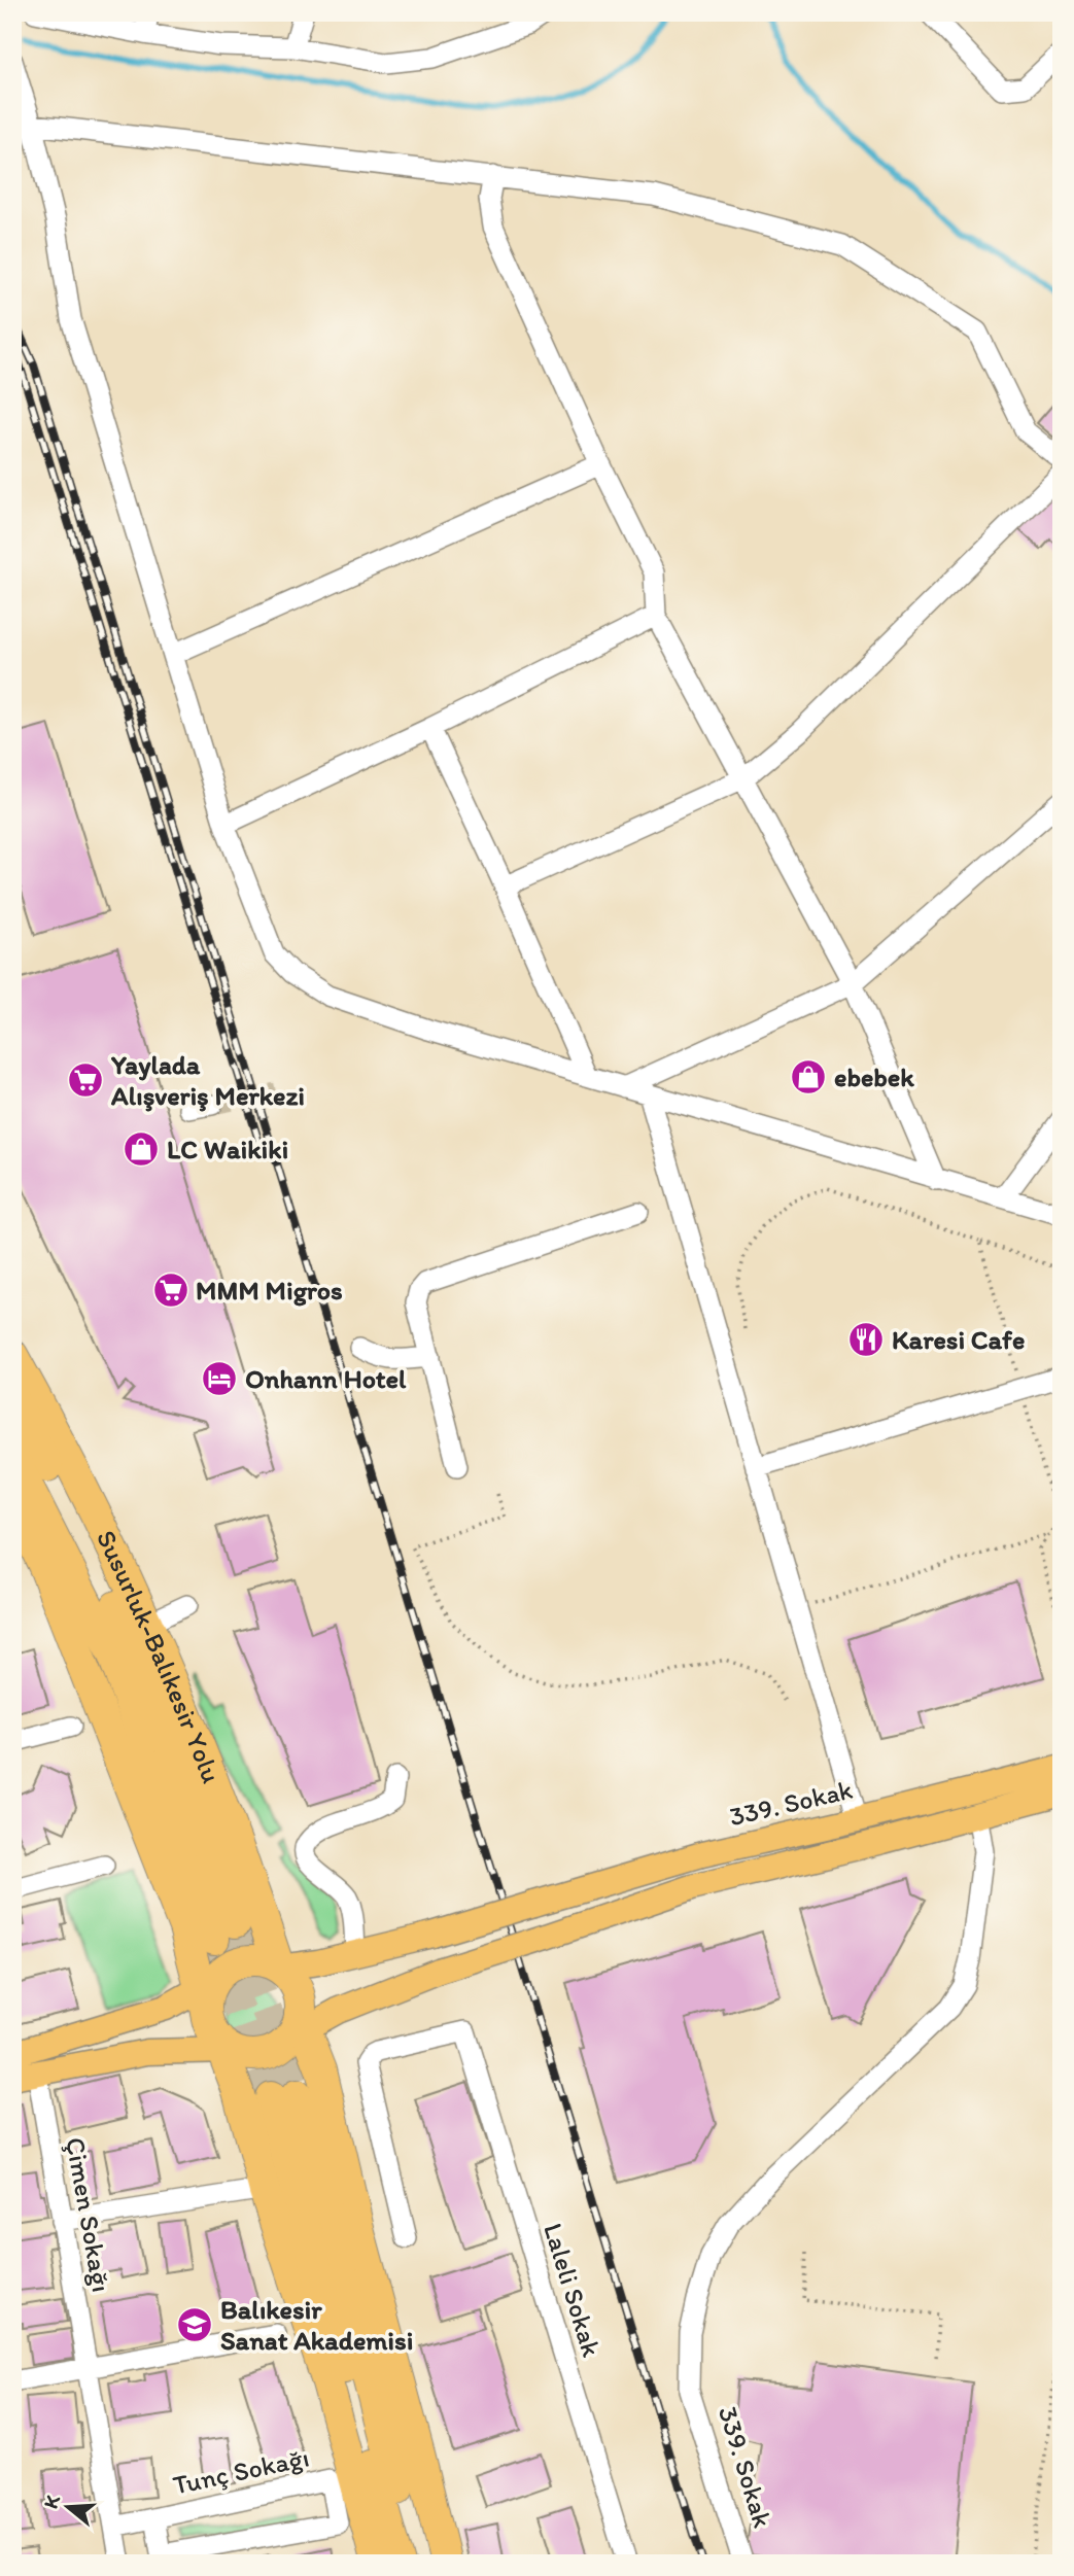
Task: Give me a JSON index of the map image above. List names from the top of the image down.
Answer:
{
  "streets": {
    "highway": ["Susurluk-Balıkesir Yolu"],
    "main road": ["339. Sokak"],
    "street": ["Çimen Sokağı", "Laleli Sokak", "Tunç Sokağı"]
  },
  "crossings": [
    ["Susurluk-Balıkesir Yolu", "339. Sokak"]
  ],
  "places": {
    "shop": ["ebebek", "LC Waikiki"],
    "supermarket": ["Yaylada Alışveriş Merkezi", "MMM Migros"],
    "restaurant": ["Karesi Cafe"],
    "hotel": ["Onhann Hotel"],
    "school or university": ["Balıkesir Sanat Akademisi"]
  },
  "north": "left"
}
